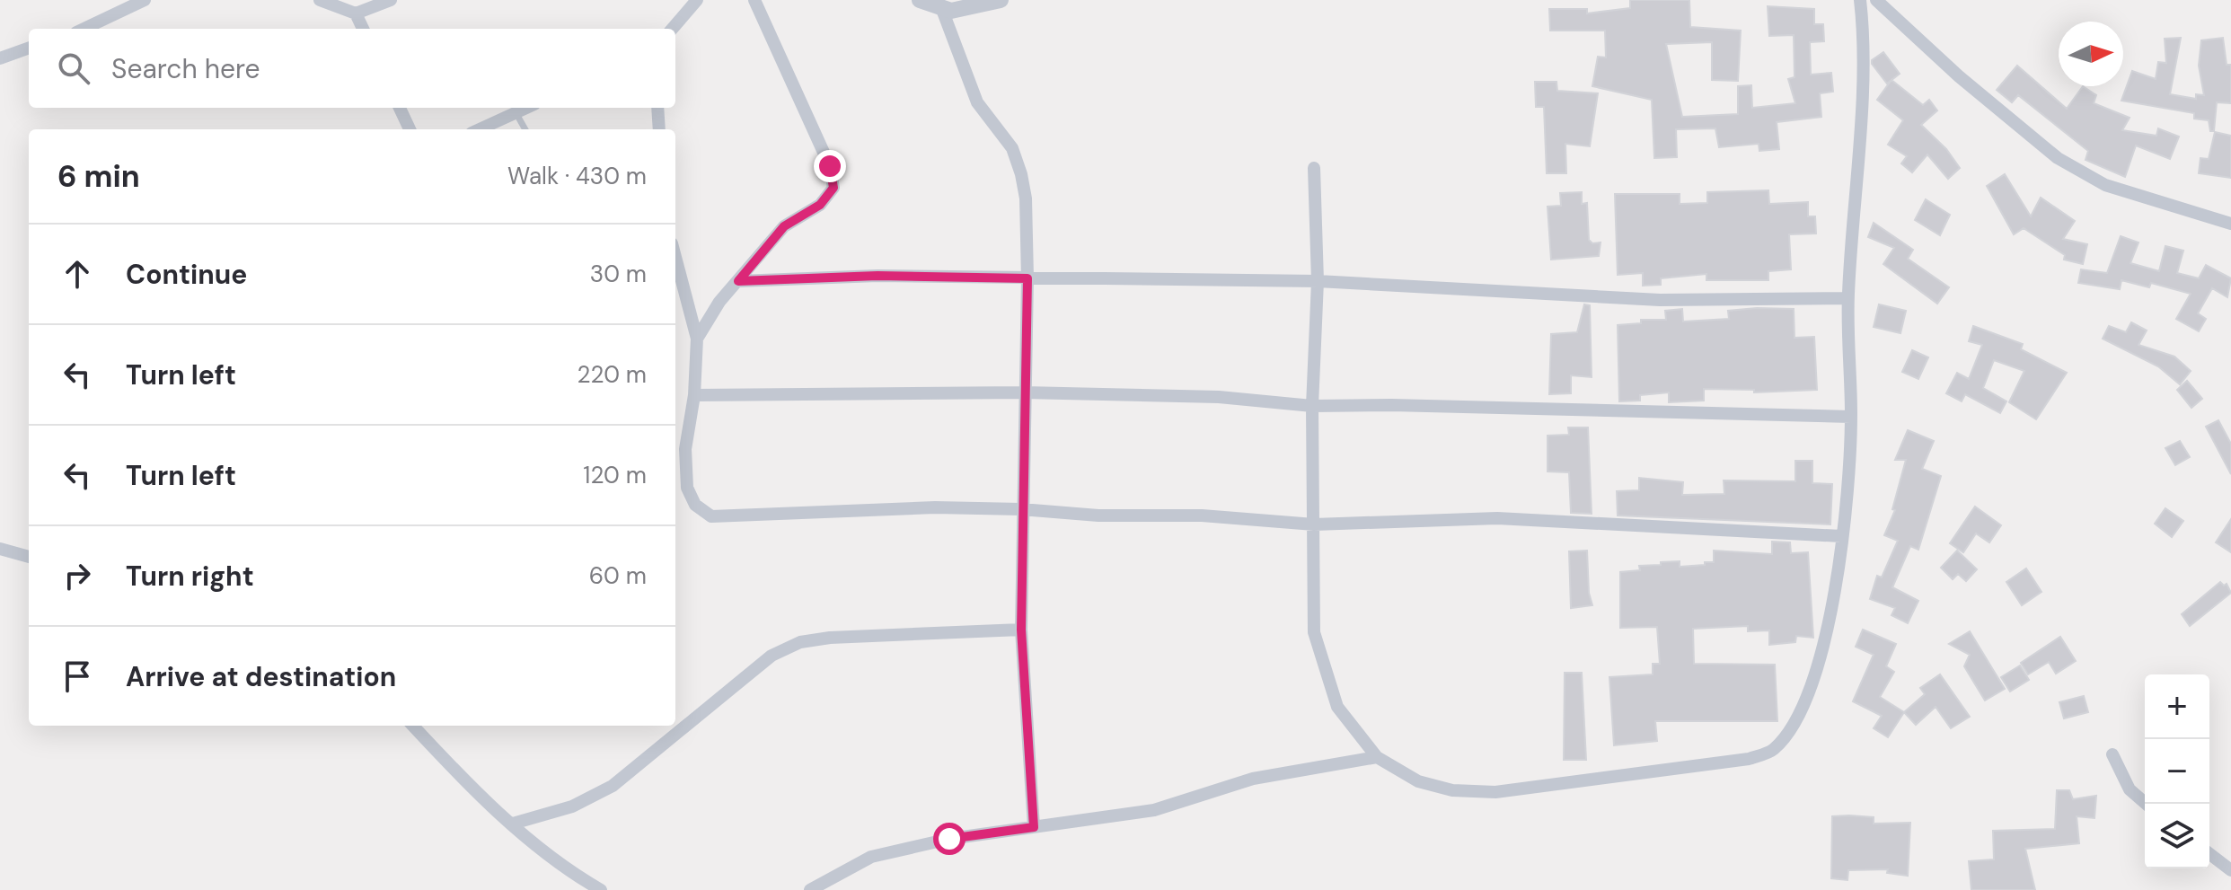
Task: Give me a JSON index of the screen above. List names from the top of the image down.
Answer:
{
  "north": "right",
  "page": {
    "search": "Search here",
    "heading": ["6 min", "Walk · 430 m"],
    "list": [
      ["Continue", "30 m"],
      ["Turn left", "220 m"],
      ["Turn left", "120 m"],
      ["Turn right", "60 m"],
      "Arrive at destination"
    ],
    "map_buttons": ["+", "−"]
  }
}
